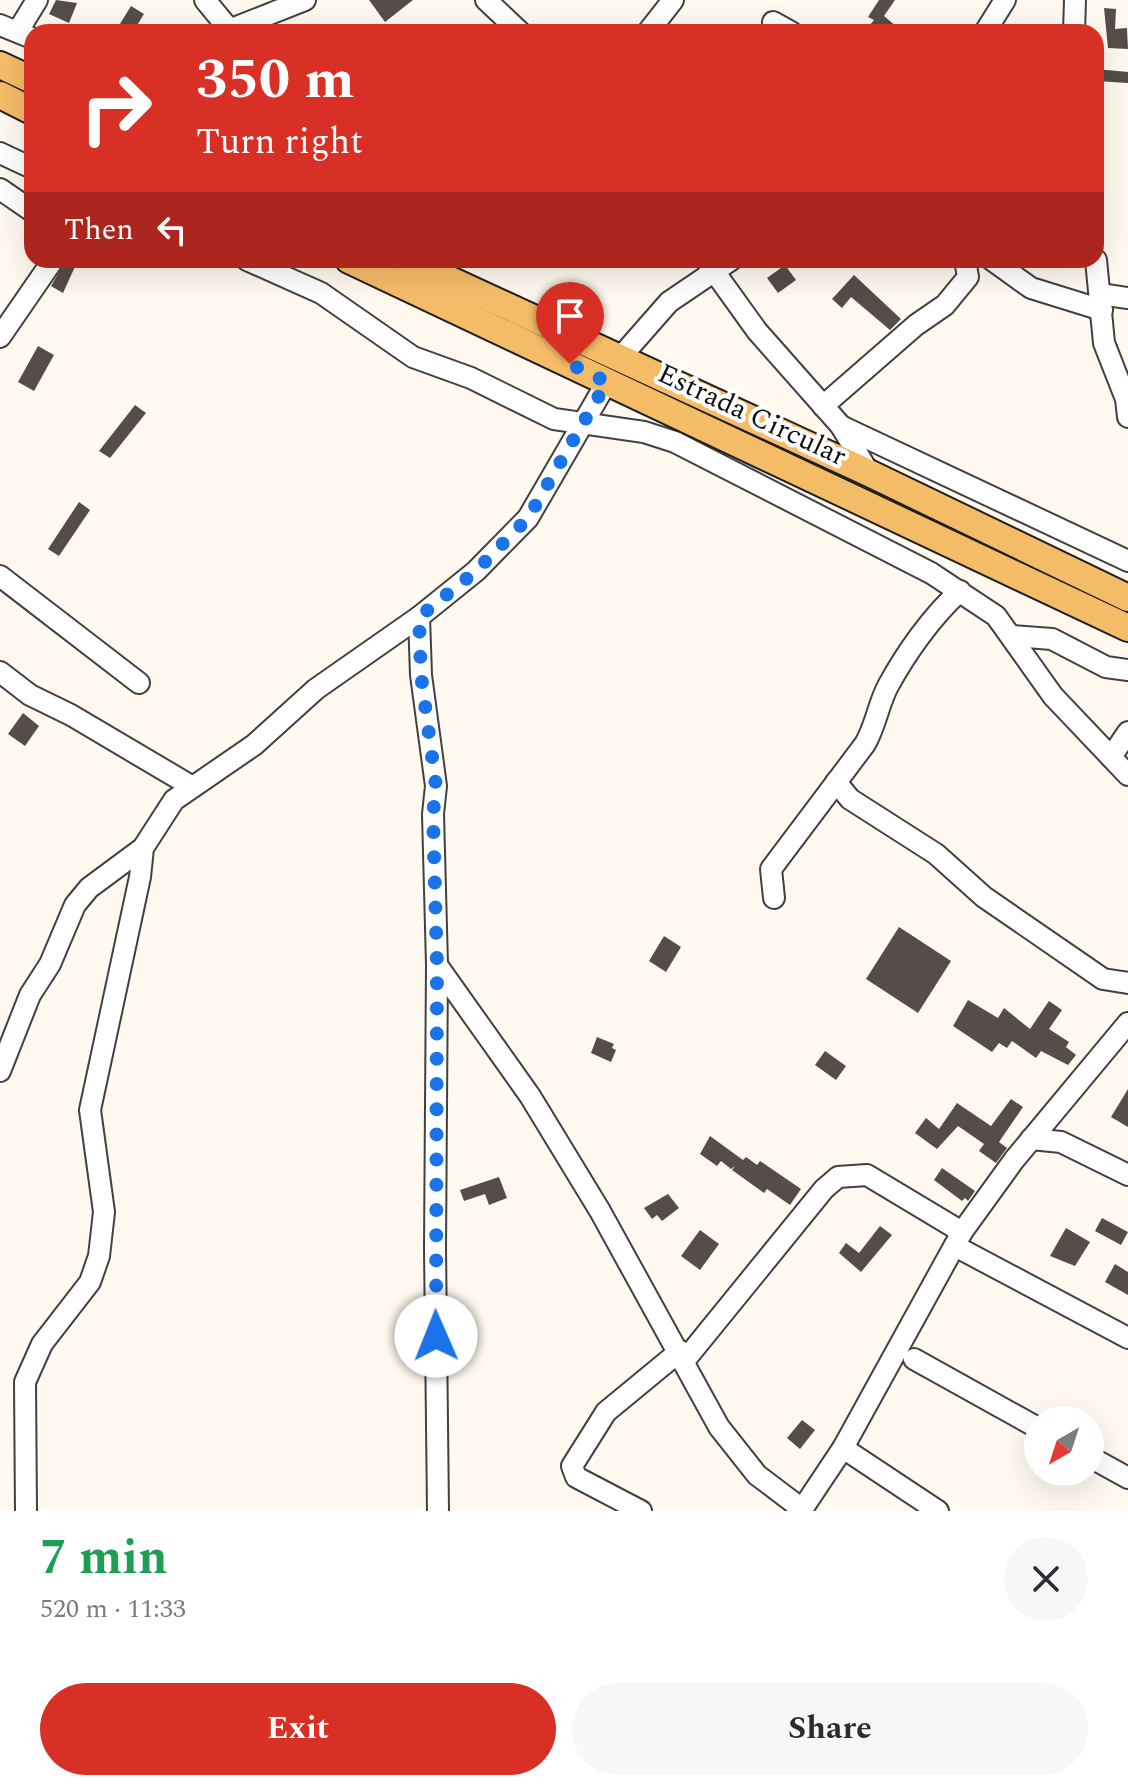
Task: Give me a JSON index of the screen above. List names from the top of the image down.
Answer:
{
  "streets": {
    "main road": ["Estrada Circular"]
  },
  "north": "bottom left",
  "page": {
    "turn": ["350 m", "Turn right"],
    "then": "Then",
    "heading": ["7 min", "520 m · 11:33"],
    "buttons": ["Exit", "Share"]
  }
}
